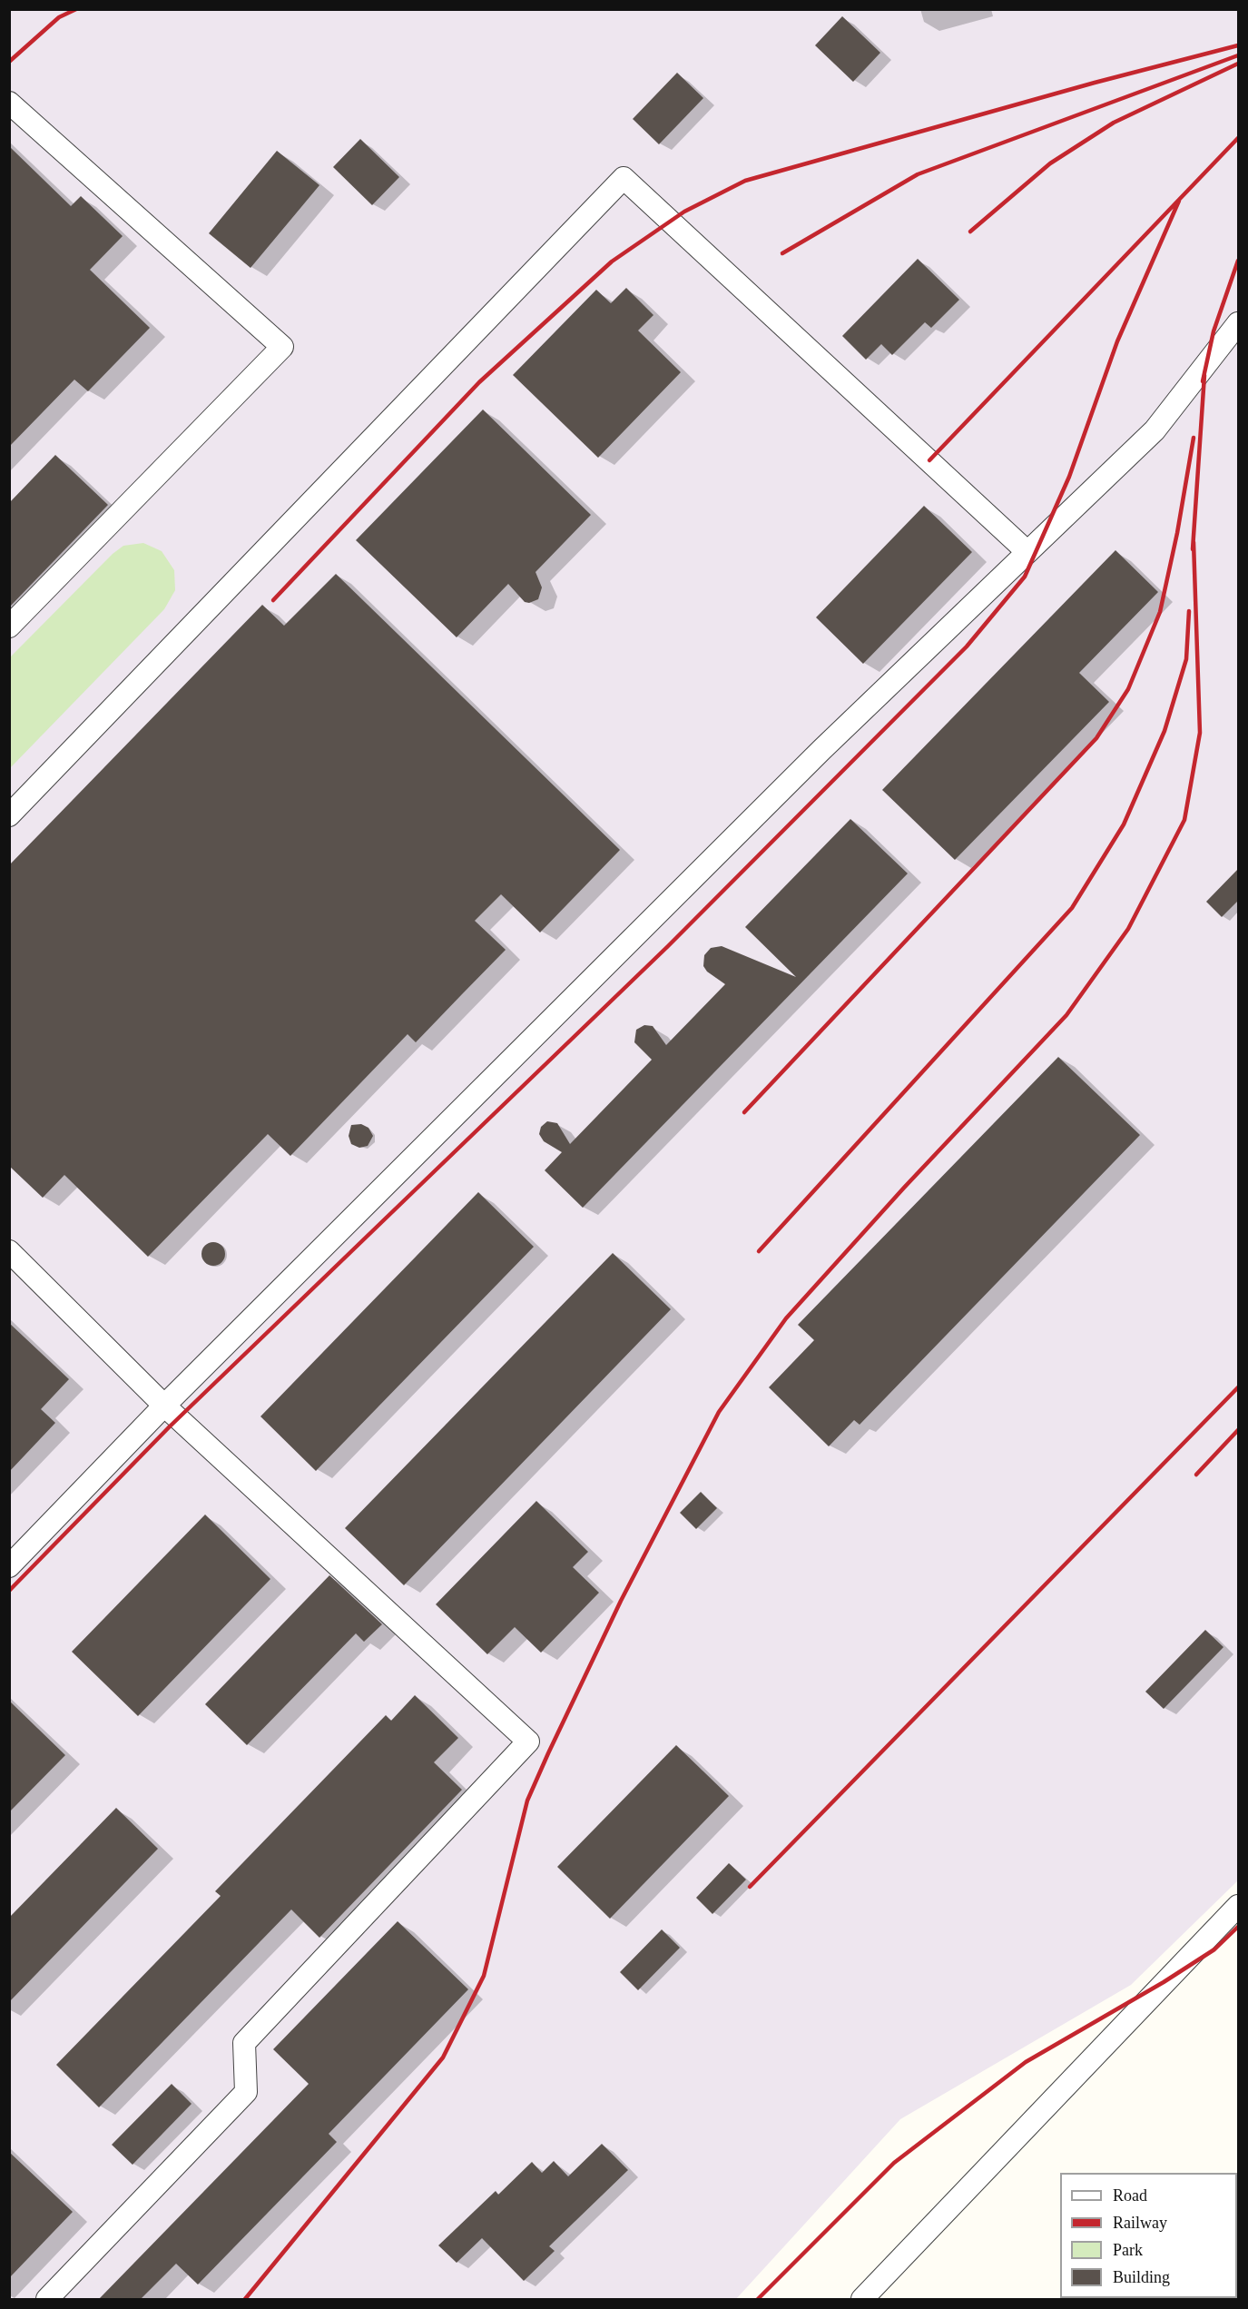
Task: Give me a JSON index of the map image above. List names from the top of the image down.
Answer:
{
  "legend": [
    "Road",
    "Railway",
    "Park",
    "Building"
  ]
}
